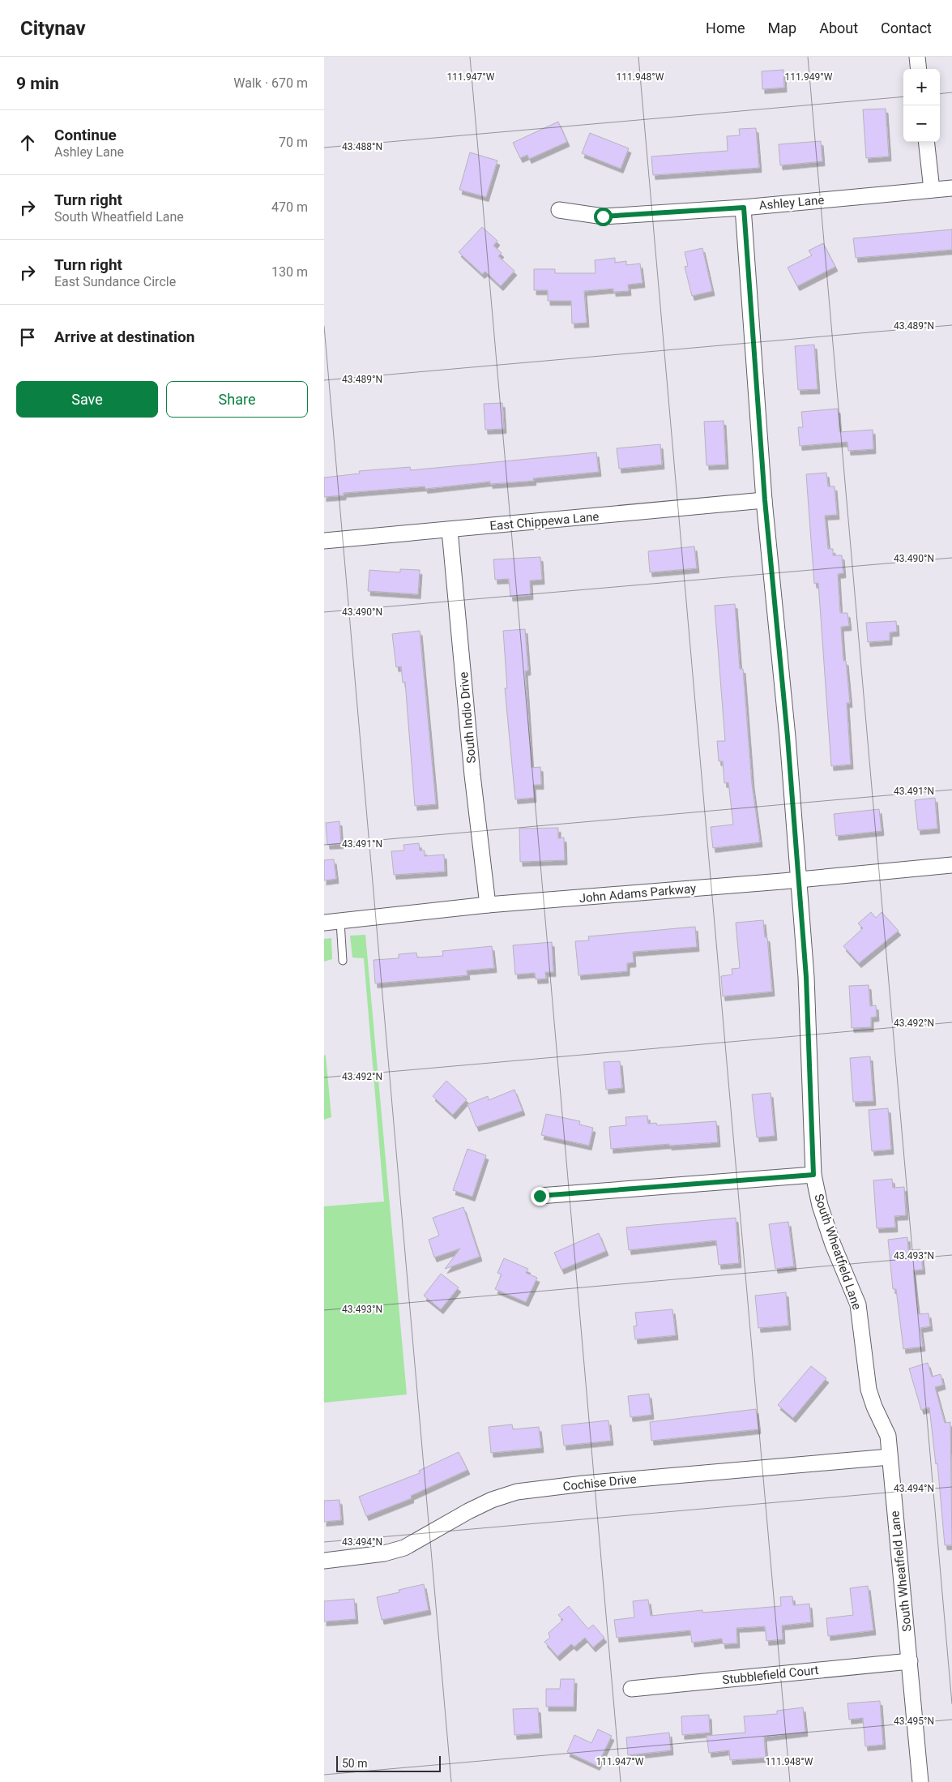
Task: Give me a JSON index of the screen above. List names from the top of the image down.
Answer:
{
  "streets": {
    "street": [
      "Ashley Lane",
      "East Chippewa Lane",
      "South Indio Drive",
      "John Adams Parkway",
      "South Wheatfield Lane",
      "Cochise Drive",
      "Stubblefield Court"
    ]
  },
  "crossings": [
    ["Ashley Lane", "South Wheatfield Lane"],
    ["East Chippewa Lane", "South Indio Drive"],
    ["East Chippewa Lane", "South Wheatfield Lane"],
    ["South Indio Drive", "John Adams Parkway"],
    ["John Adams Parkway", "South Wheatfield Lane"],
    ["South Wheatfield Lane", "Cochise Drive"],
    ["South Wheatfield Lane", "Stubblefield Court"]
  ],
  "scale_bar": "50 m",
  "page": {
    "header": "Citynav",
    "nav": [
      "Home",
      "Map",
      "About",
      "Contact"
    ],
    "heading": ["9 min", "Walk · 670 m"],
    "map_buttons": ["+", "−"],
    "list": [
      ["Continue", "Ashley Lane", "70 m"],
      ["Turn right", "South Wheatfield Lane", "470 m"],
      ["Turn right", "East Sundance Circle", "130 m"],
      "Arrive at destination"
    ],
    "buttons": ["Save", "Share"],
    "scale": "50 m"
  },
  "coordinates": [
    "111.947°W",
    "111.948°W",
    "111.949°W",
    "43.488°N",
    "43.489°N",
    "43.490°N",
    "43.491°N",
    "43.492°N",
    "43.493°N",
    "43.494°N",
    "43.495°N"
  ]
}
